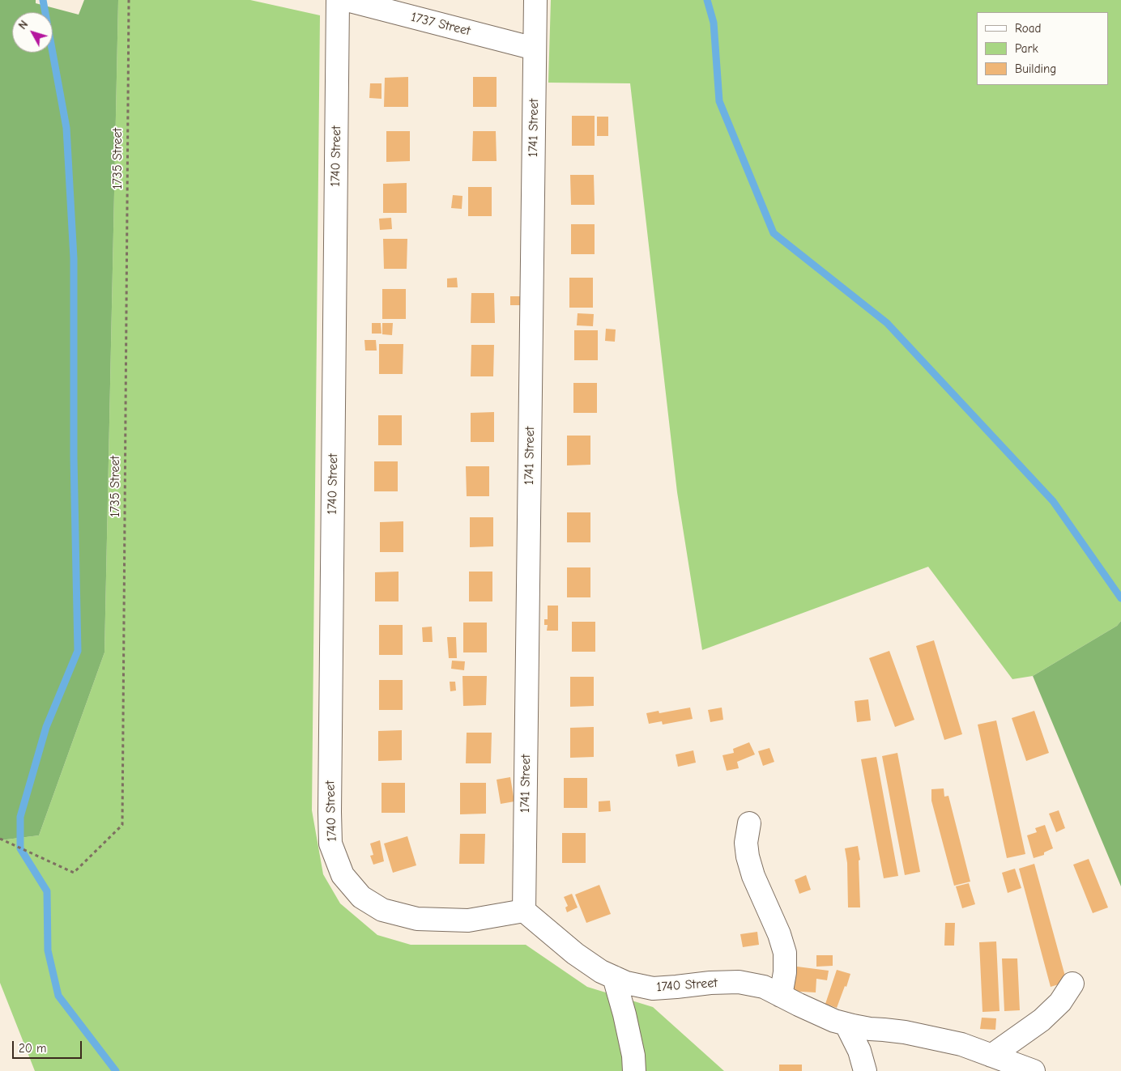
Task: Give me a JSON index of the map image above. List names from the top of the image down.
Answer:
{
  "streets": {
    "street": ["1737 Street", "1741 Street", "1740 Street"],
    "path": ["1735 Street"]
  },
  "crossings": [
    ["1737 Street", "1741 Street"],
    ["1741 Street", "1740 Street"]
  ],
  "legend": ["Road", "Park", "Building"],
  "scale_bar": "20 m",
  "north": "top left"
}
